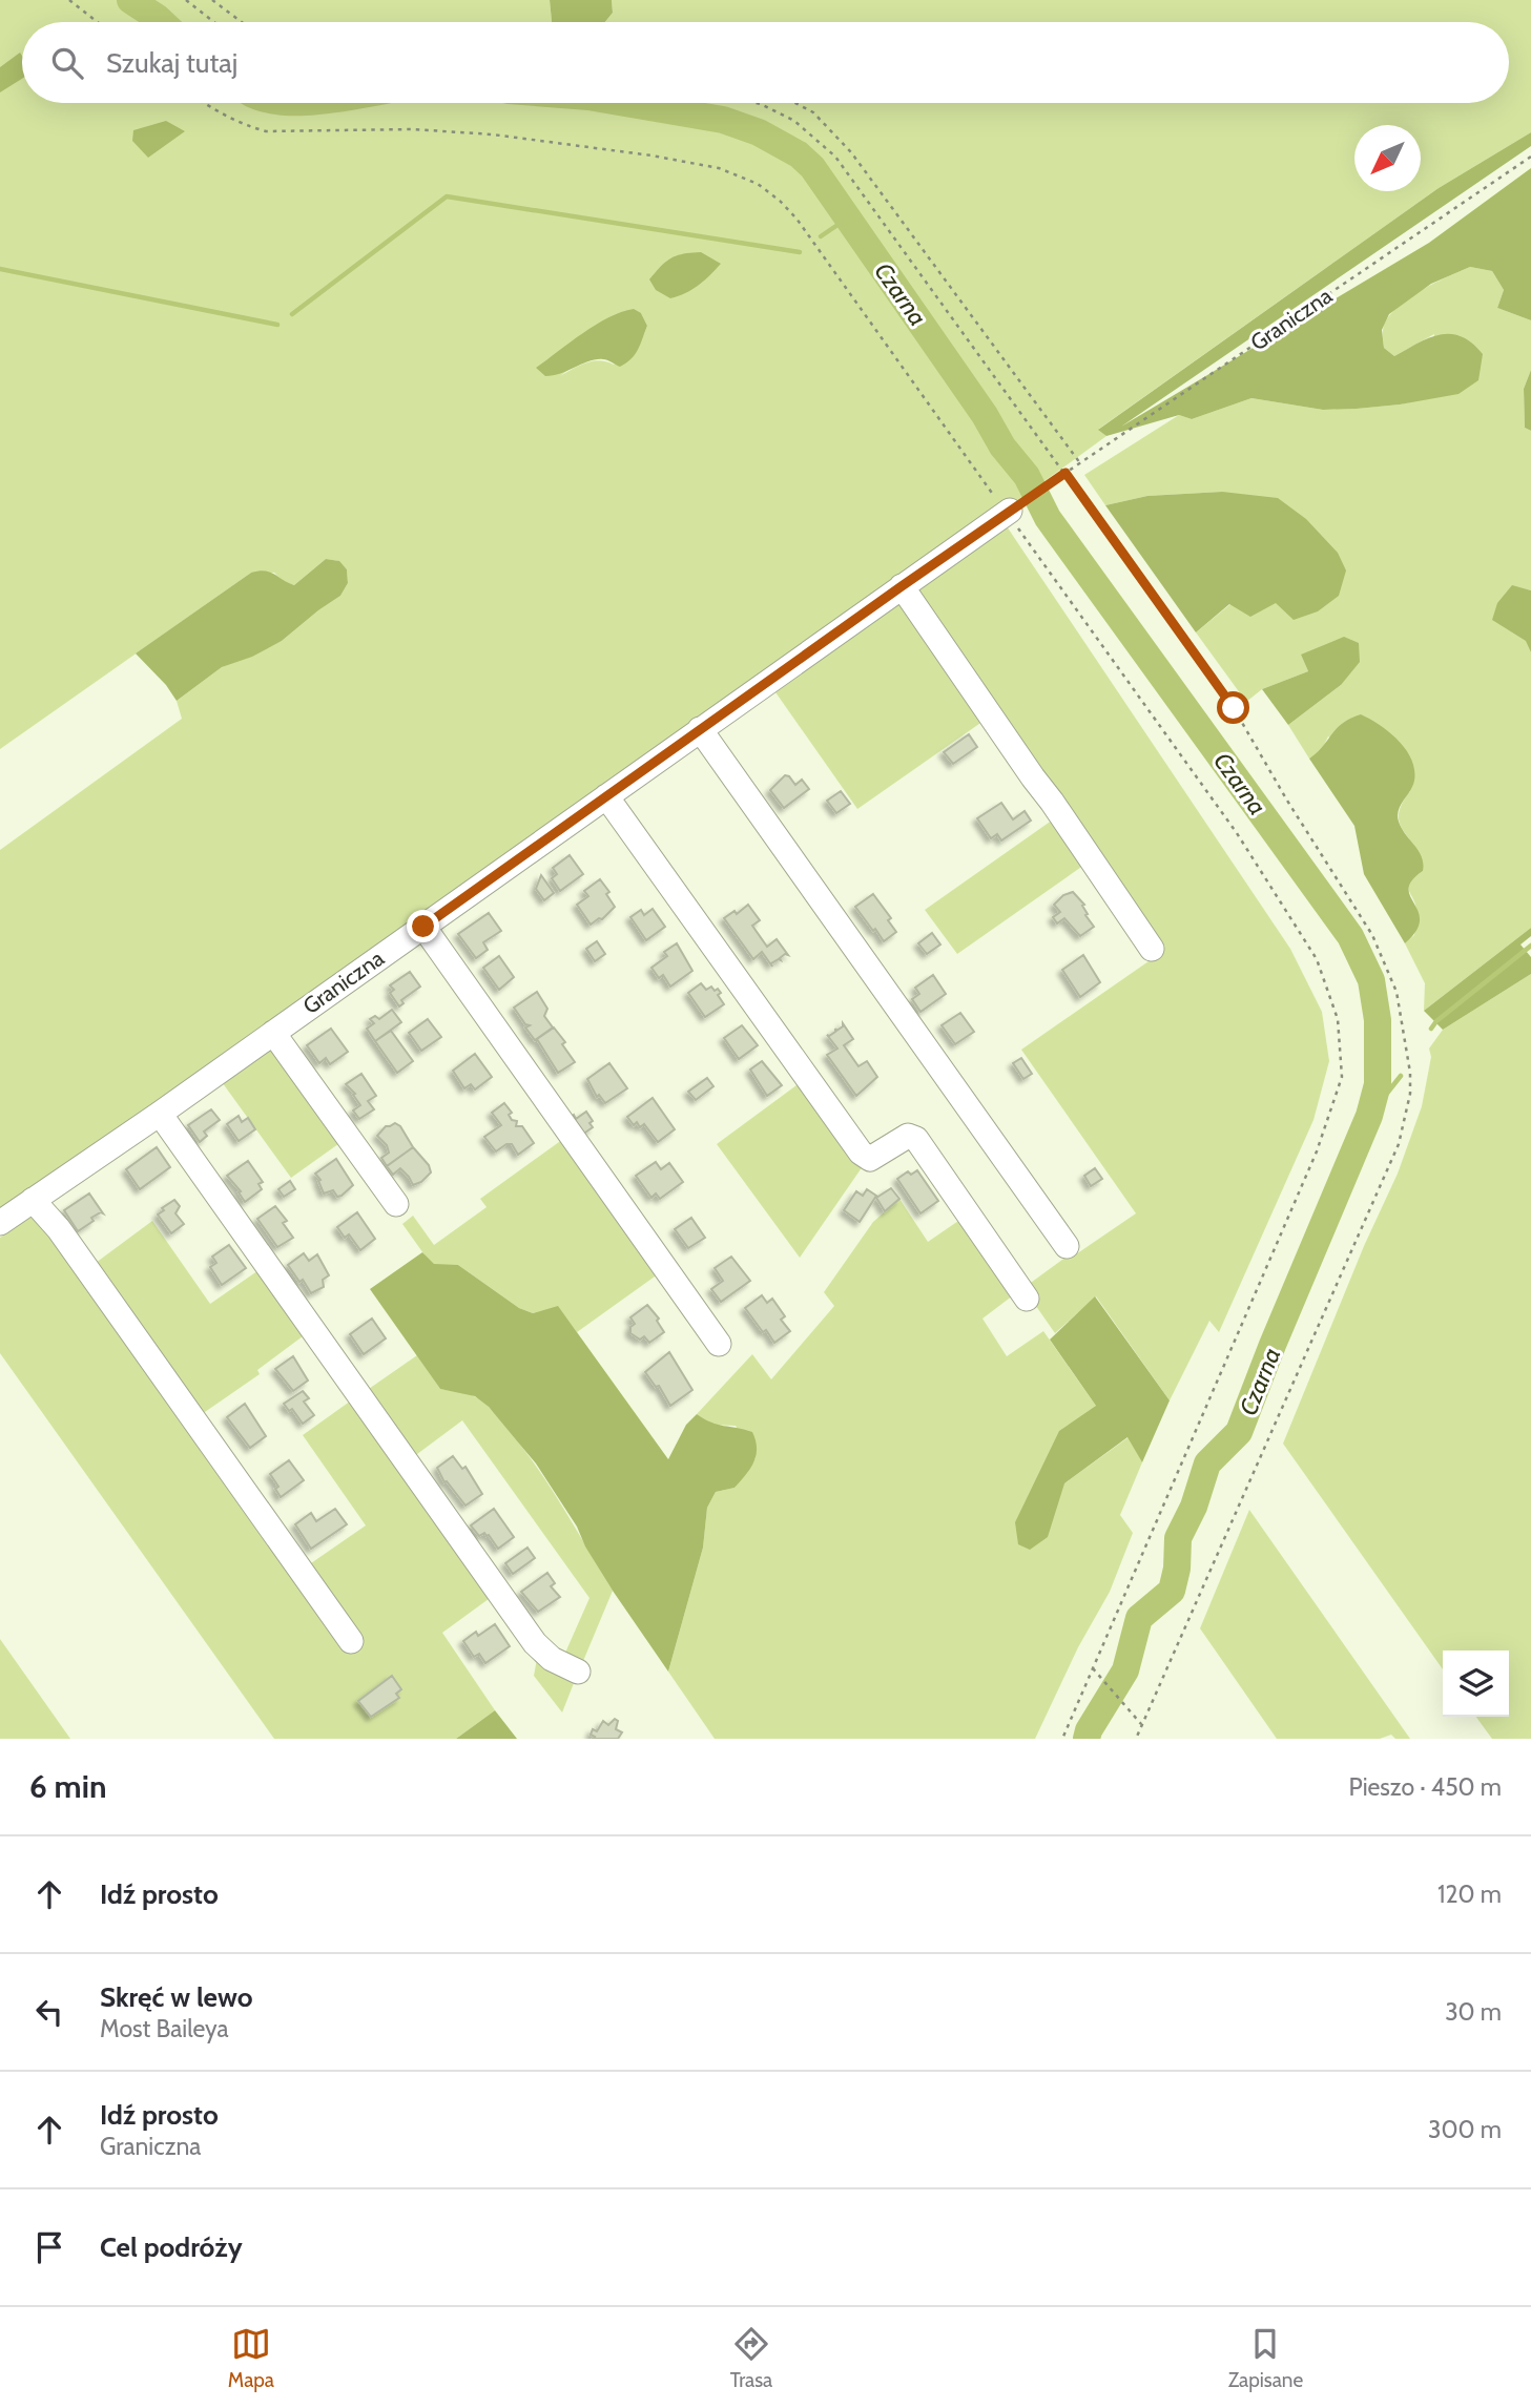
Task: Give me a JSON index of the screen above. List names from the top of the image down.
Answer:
{
  "streets": {
    "street": ["Graniczna"]
  },
  "water": ["Czarna"],
  "north": "bottom left",
  "page": {
    "search": "Szukaj tutaj",
    "heading": ["6 min", "Pieszo · 450 m"],
    "list": [
      ["Idź prosto", "120 m"],
      ["Skręć w lewo", "Most Baileya", "30 m"],
      ["Idź prosto", "Graniczna", "300 m"],
      "Cel podróży"
    ],
    "nav": ["Mapa", "Trasa", "Zapisane"]
  }
}
